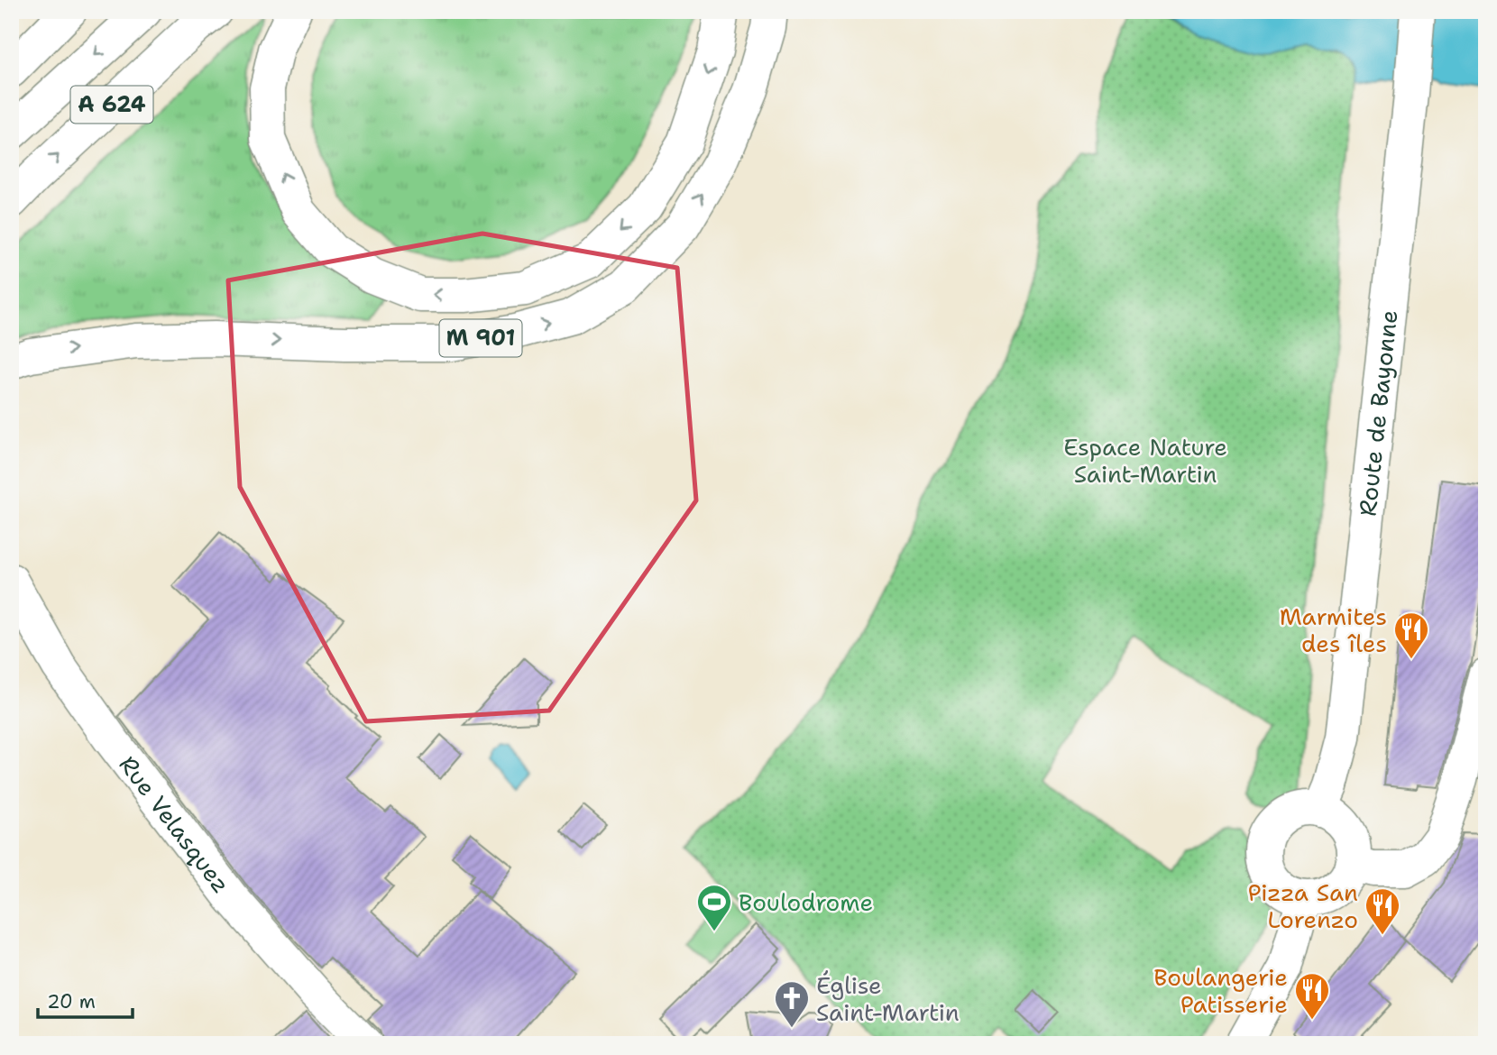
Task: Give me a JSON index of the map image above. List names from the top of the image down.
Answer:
{
  "streets": {
    "main road": [
      "A 624",
      "M 901",
      "Route de Bayonne",
      "Rue Velasquez"
    ]
  },
  "parks": ["Espace Nature Saint-Martin"],
  "places": {
    "restaurant": ["Marmites des îles", "Pizza San Lorenzo", "Boulangerie Patisserie"],
    "sports": ["Boulodrome"],
    "church": ["Église Saint-Martin"]
  },
  "scale_bar": "20 m"
}
